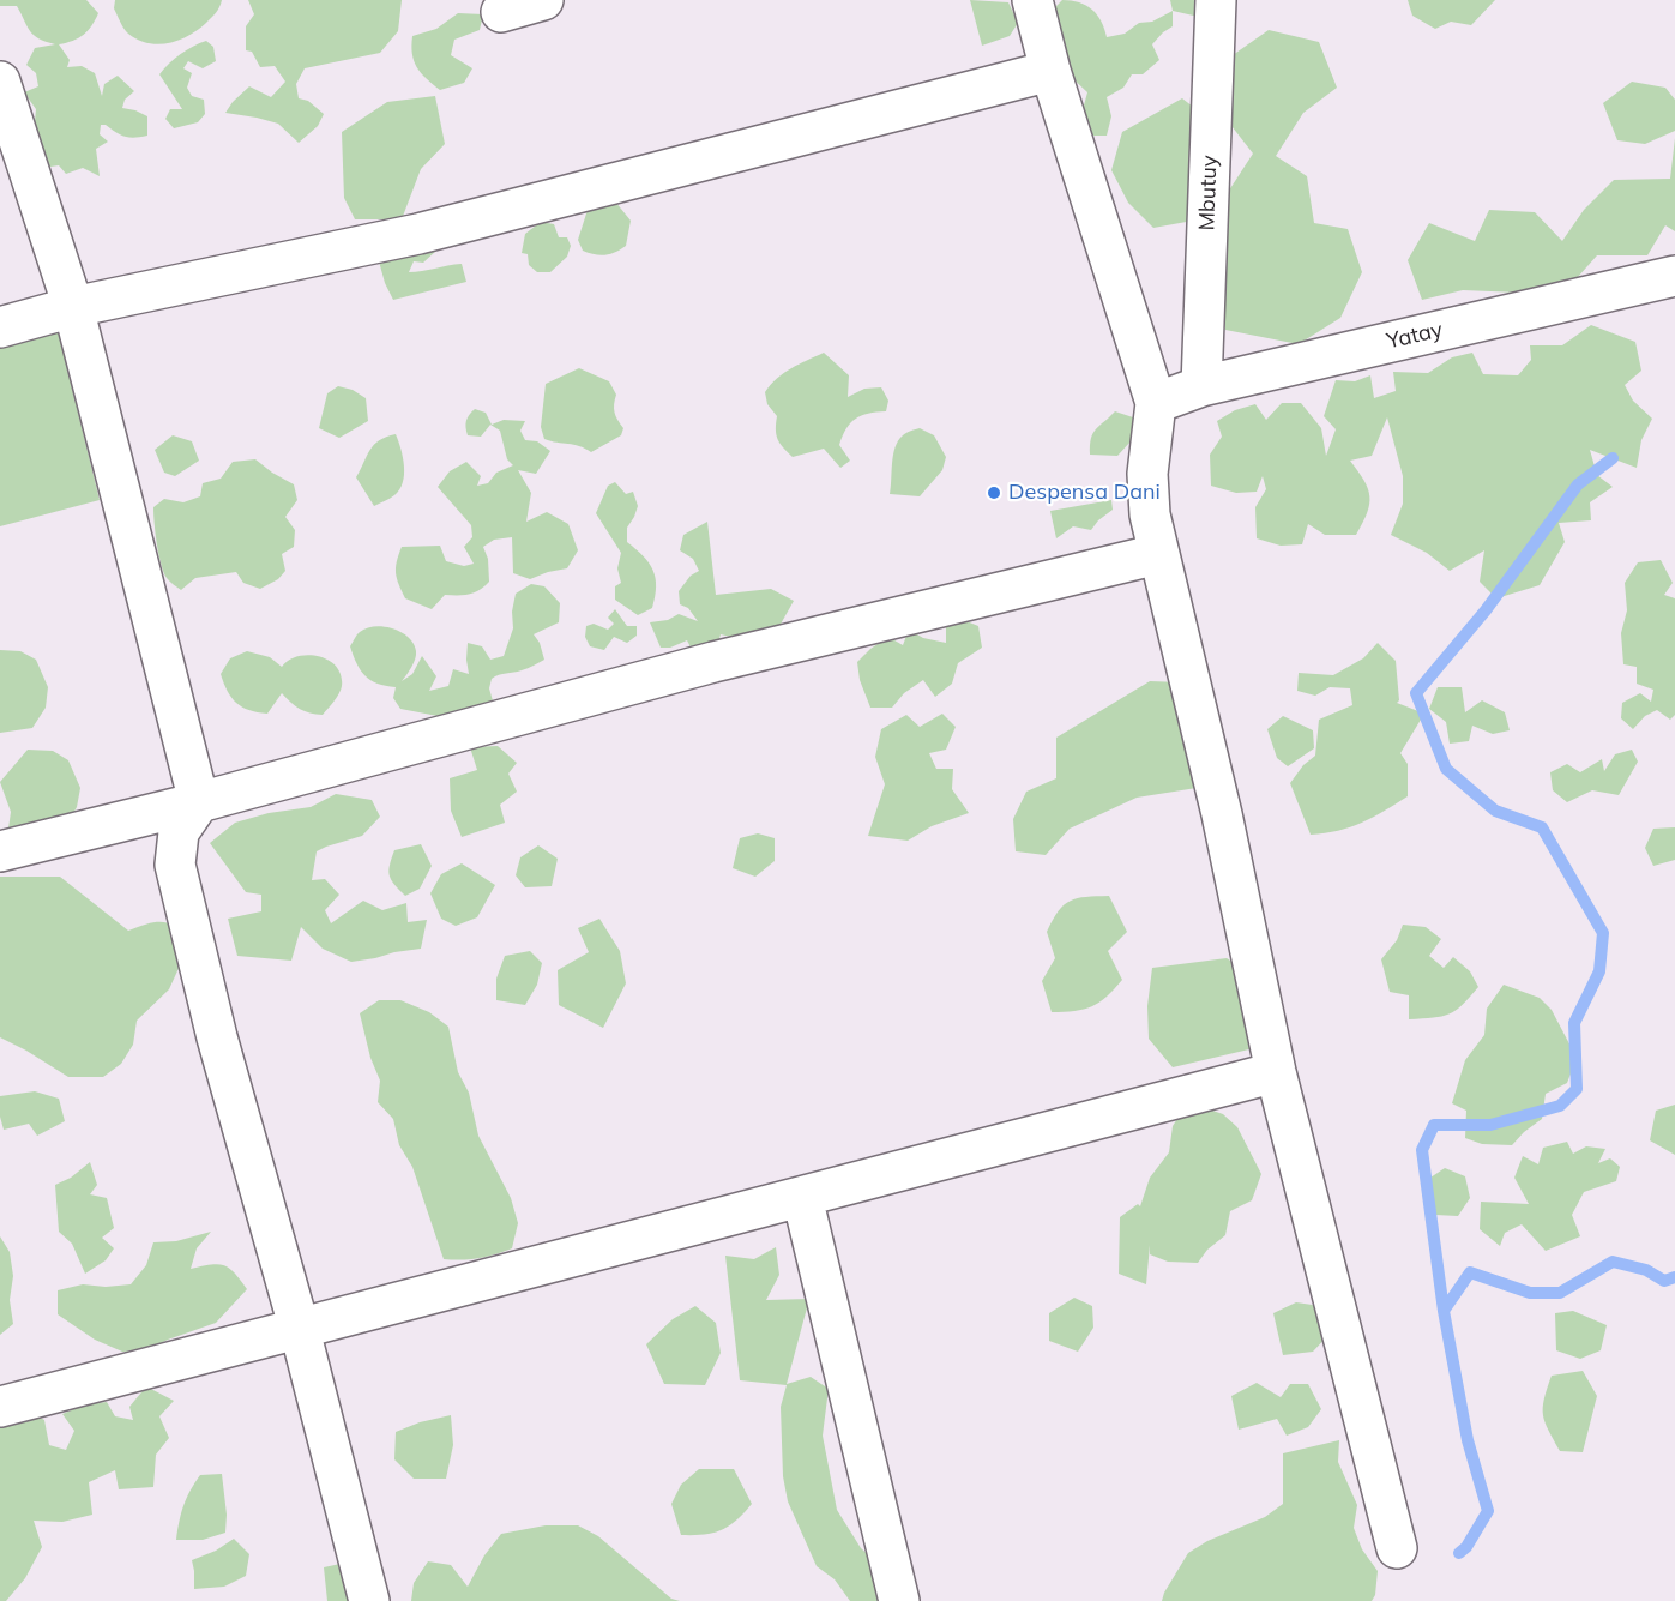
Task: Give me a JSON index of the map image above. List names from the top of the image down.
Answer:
{
  "streets": {
    "street": ["Mbutuy", "Yatay"]
  },
  "crossings": [
    ["Mbutuy", "Yatay"]
  ],
  "places": ["Despensa Dani"]
}
